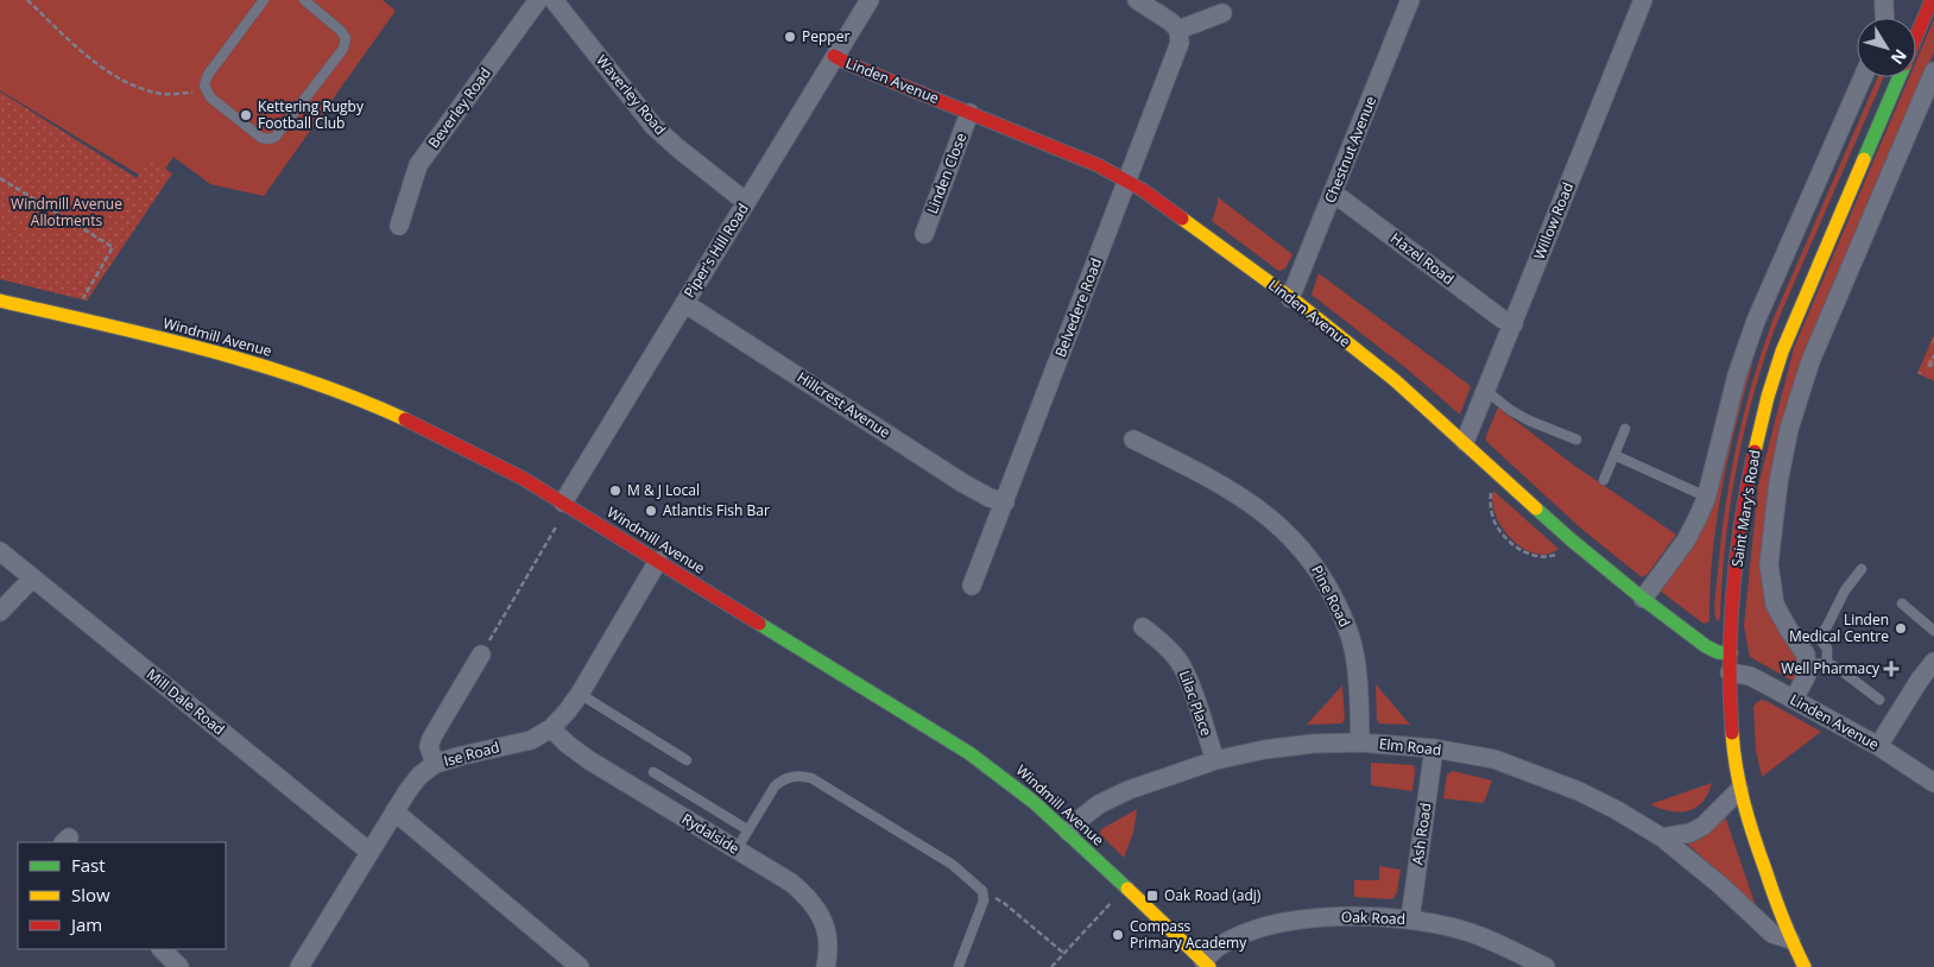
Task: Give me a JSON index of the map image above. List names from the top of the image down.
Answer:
{
  "streets": {
    "main road": ["Linden Avenue", "Windmill Avenue", "Saint Mary's Road"],
    "street": [
      "Waverley Road",
      "Beverley Road",
      "Chestnut Avenue",
      "Linden Close",
      "Willow Road",
      "Piper's Hill Road",
      "Hazel Road",
      "Belvedere Road",
      "Hillcrest Avenue",
      "Pine Road",
      "Mill Dale Road",
      "Lilac Place",
      "Elm Road",
      "Ise Road",
      "Rydalside",
      "Ash Road",
      "Oak Road"
    ]
  },
  "crossings": [
    ["Linden Avenue", "Chestnut Avenue"],
    ["Linden Avenue", "Linden Close"],
    ["Linden Avenue", "Willow Road"],
    ["Linden Avenue", "Piper's Hill Road"],
    ["Linden Avenue", "Belvedere Road"],
    ["Linden Avenue", "Saint Mary's Road"],
    ["Waverley Road", "Piper's Hill Road"],
    ["Chestnut Avenue", "Hazel Road"],
    ["Willow Road", "Hazel Road"],
    ["Piper's Hill Road", "Windmill Avenue"],
    ["Piper's Hill Road", "Hillcrest Avenue"],
    ["Belvedere Road", "Hillcrest Avenue"],
    ["Windmill Avenue", "Elm Road"],
    ["Windmill Avenue", "Ise Road"],
    ["Windmill Avenue", "Oak Road"],
    ["Saint Mary's Road", "Elm Road"],
    ["Pine Road", "Elm Road"],
    ["Mill Dale Road", "Ise Road"],
    ["Lilac Place", "Elm Road"],
    ["Elm Road", "Ash Road"],
    ["Ise Road", "Rydalside"],
    ["Ash Road", "Oak Road"]
  ],
  "parks": ["Windmill Avenue Allotments"],
  "places": {
    "other": [
      "Pepper",
      "Kettering Rugby Football Club",
      "M & J Local",
      "Atlantis Fish Bar",
      "Linden Medical Centre",
      "Compass Primary Academy"
    ],
    "health": ["Well Pharmacy"],
    "transit": ["Oak Road (adj)"]
  },
  "legend": ["Fast", "Slow", "Jam"],
  "north": "bottom right"
}
